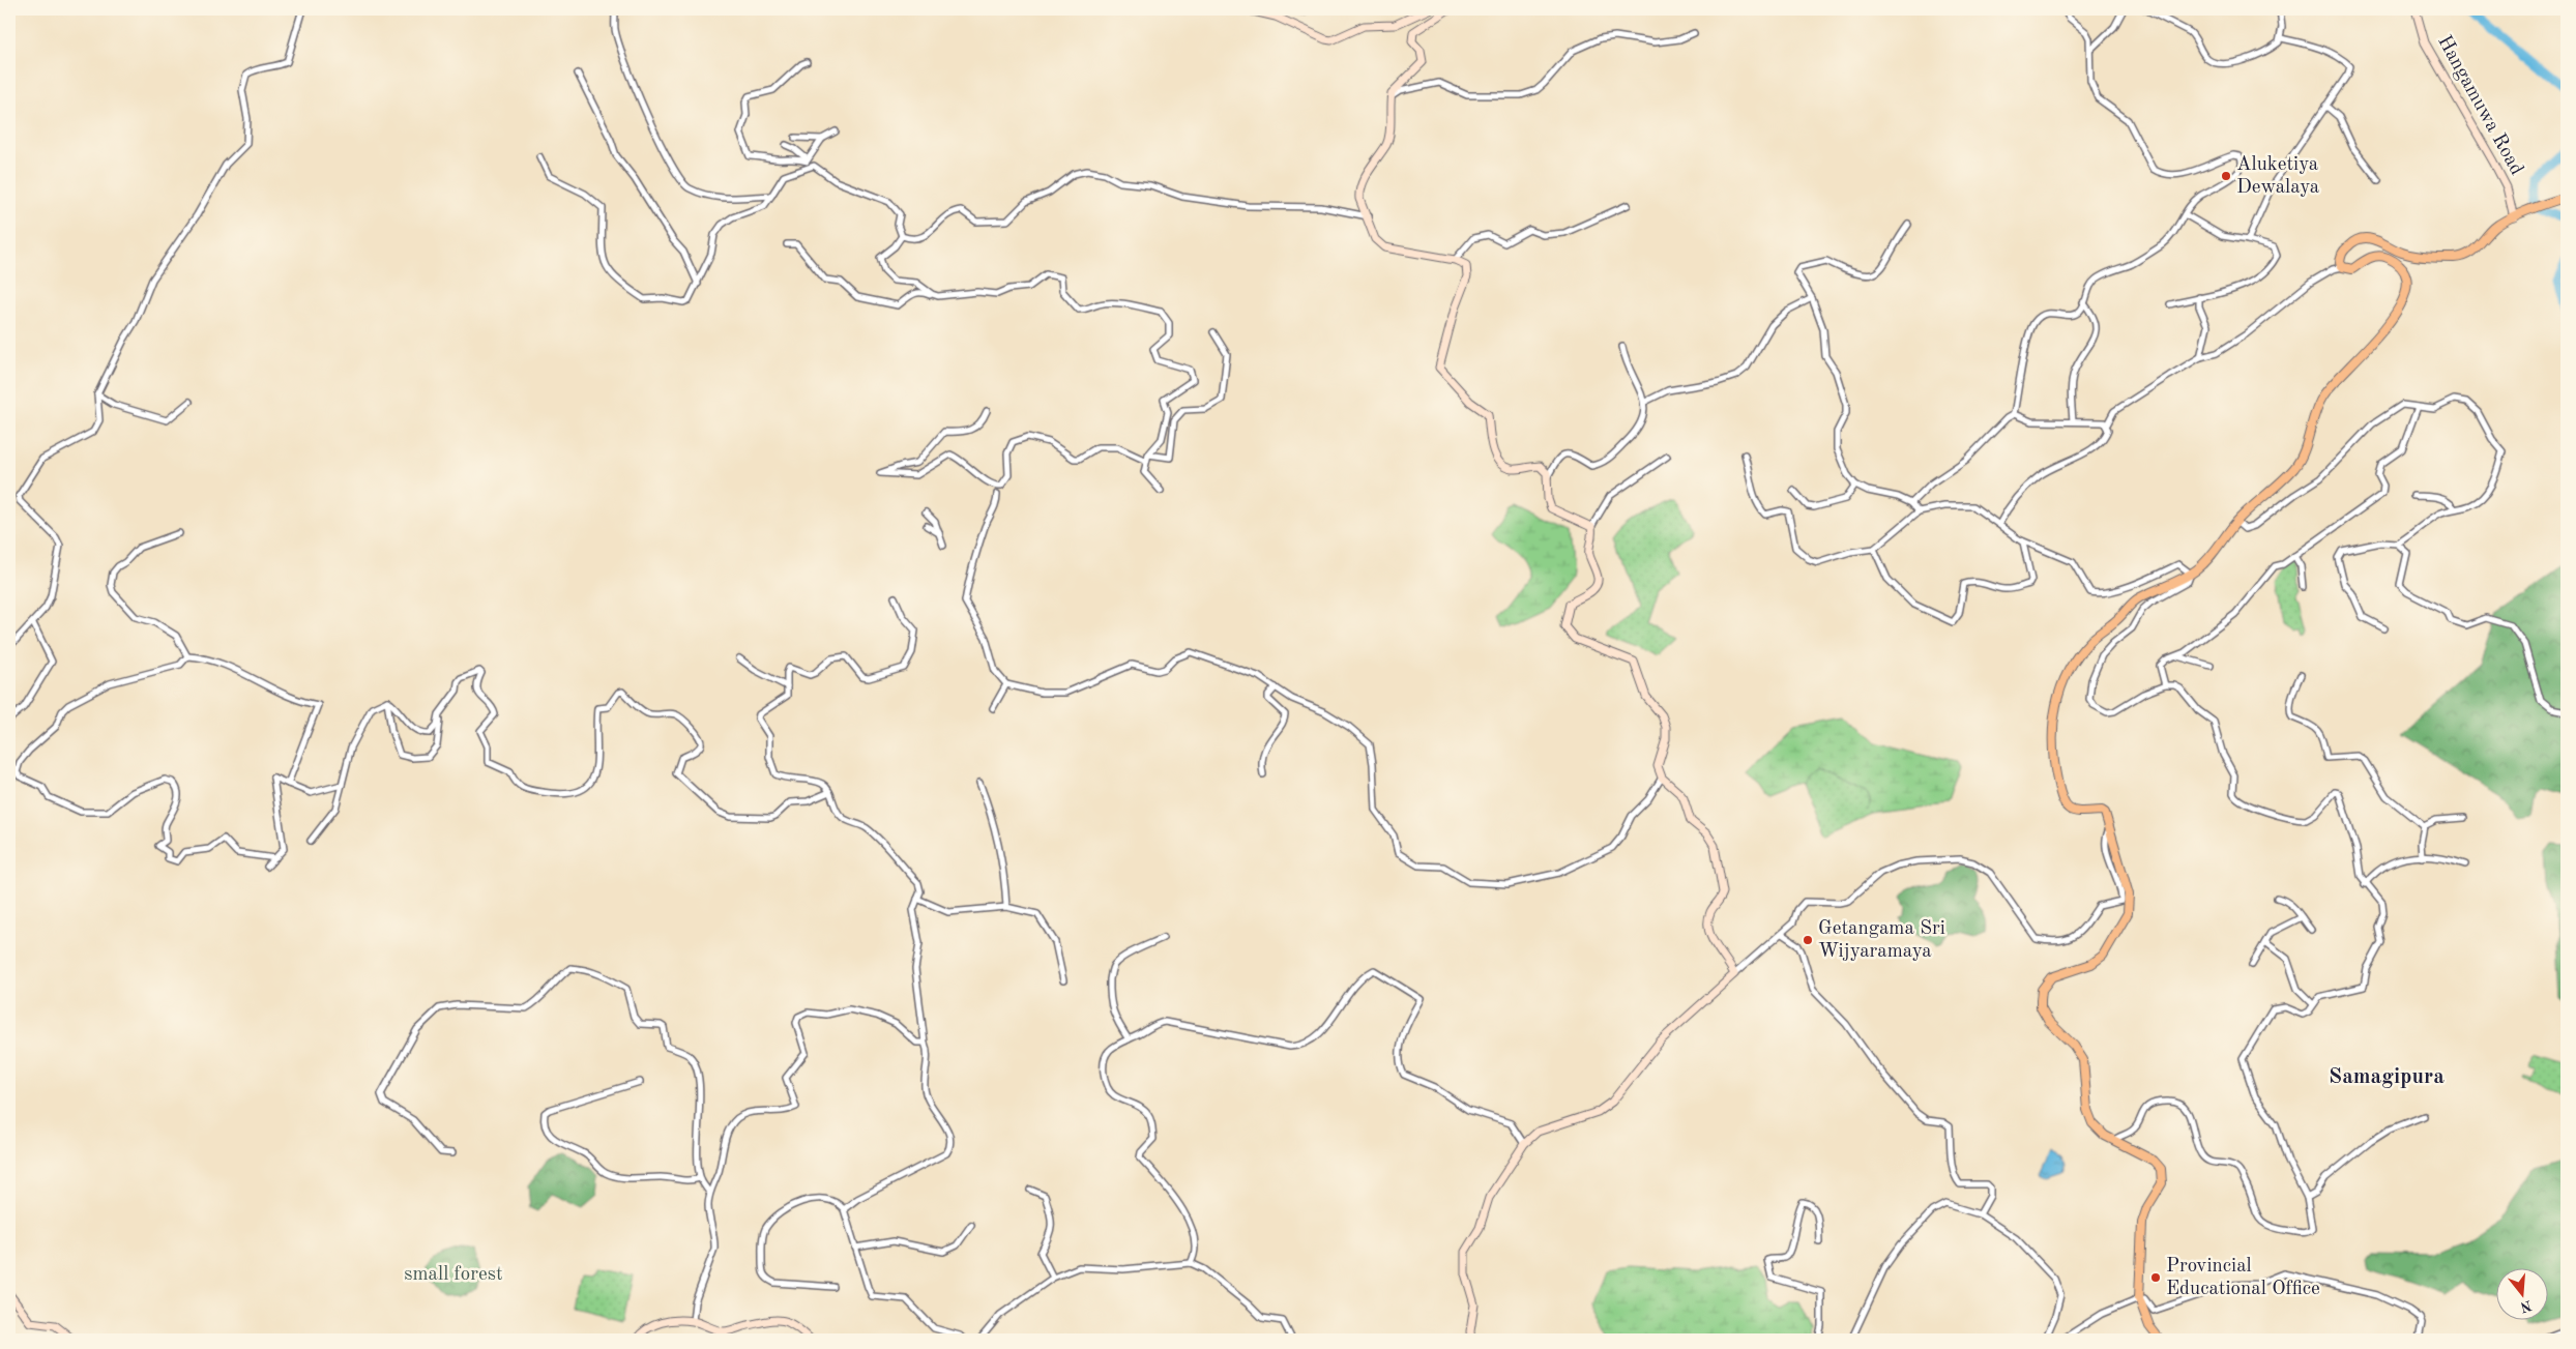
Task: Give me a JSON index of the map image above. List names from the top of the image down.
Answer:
{
  "streets": {
    "street": ["Hangamuwa Road"]
  },
  "districts": ["Samagipura"],
  "parks": ["small forest"],
  "places": ["Aluketiya Dewalaya", "Getangama Sri Wijyaramaya", "Provincial Educational Office"],
  "north": "bottom"
}
